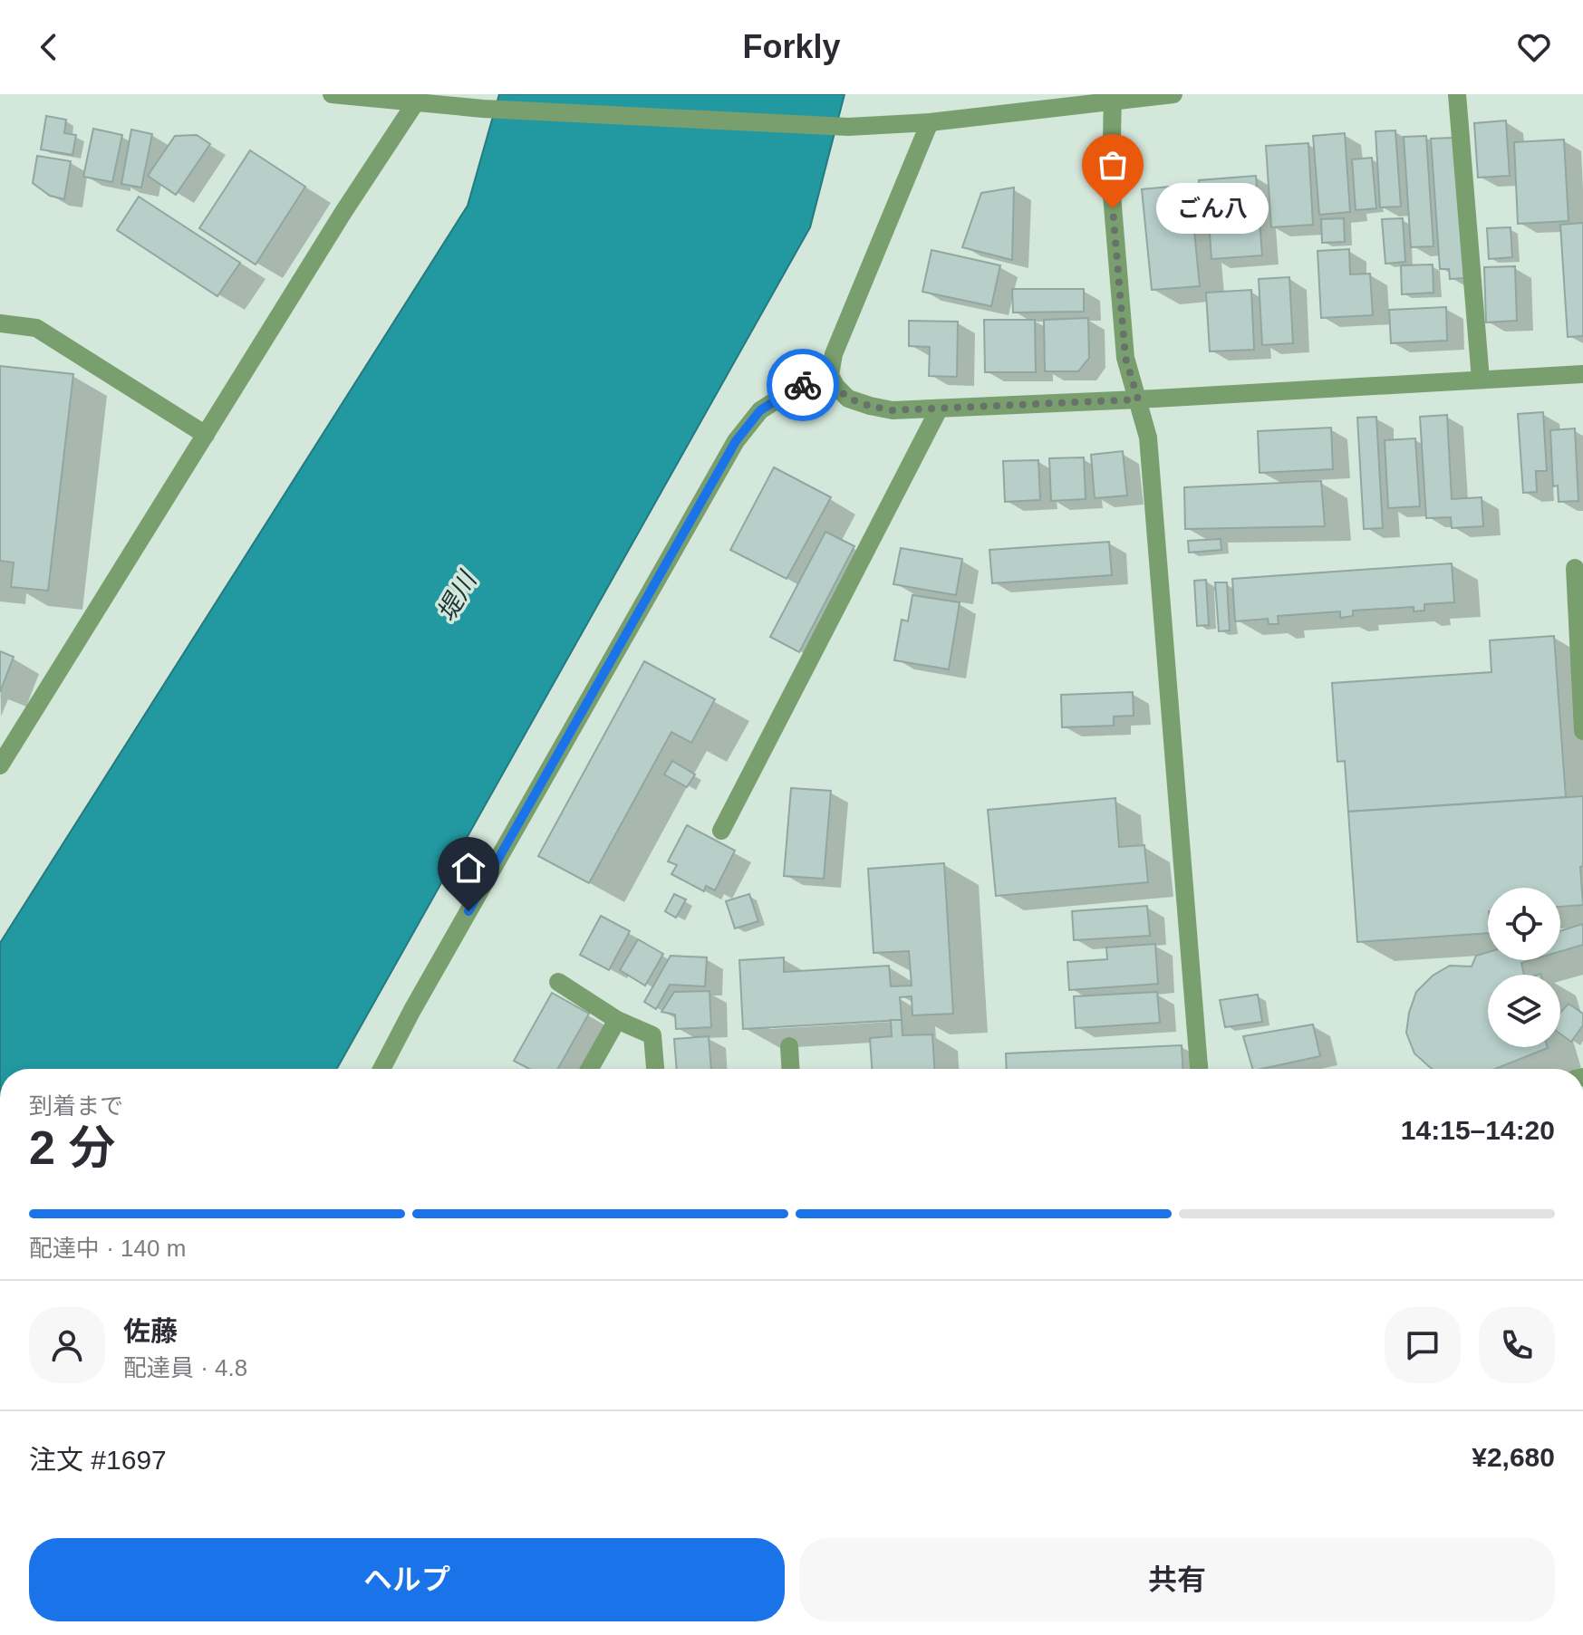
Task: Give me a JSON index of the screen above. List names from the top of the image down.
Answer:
{
  "water": ["堤川"],
  "places": ["ごん八"],
  "page": {
    "header": "Forkly",
    "bubble": "ごん八",
    "heading": ["2 分", "到着まで", "14:15–14:20"],
    "panel": [
      "佐藤",
      "配達員 · 4.8",
      "注文 #1697",
      "¥2,680"
    ],
    "bar": "配達中 · 140 m",
    "buttons": ["ヘルプ", "共有"]
  }
}
